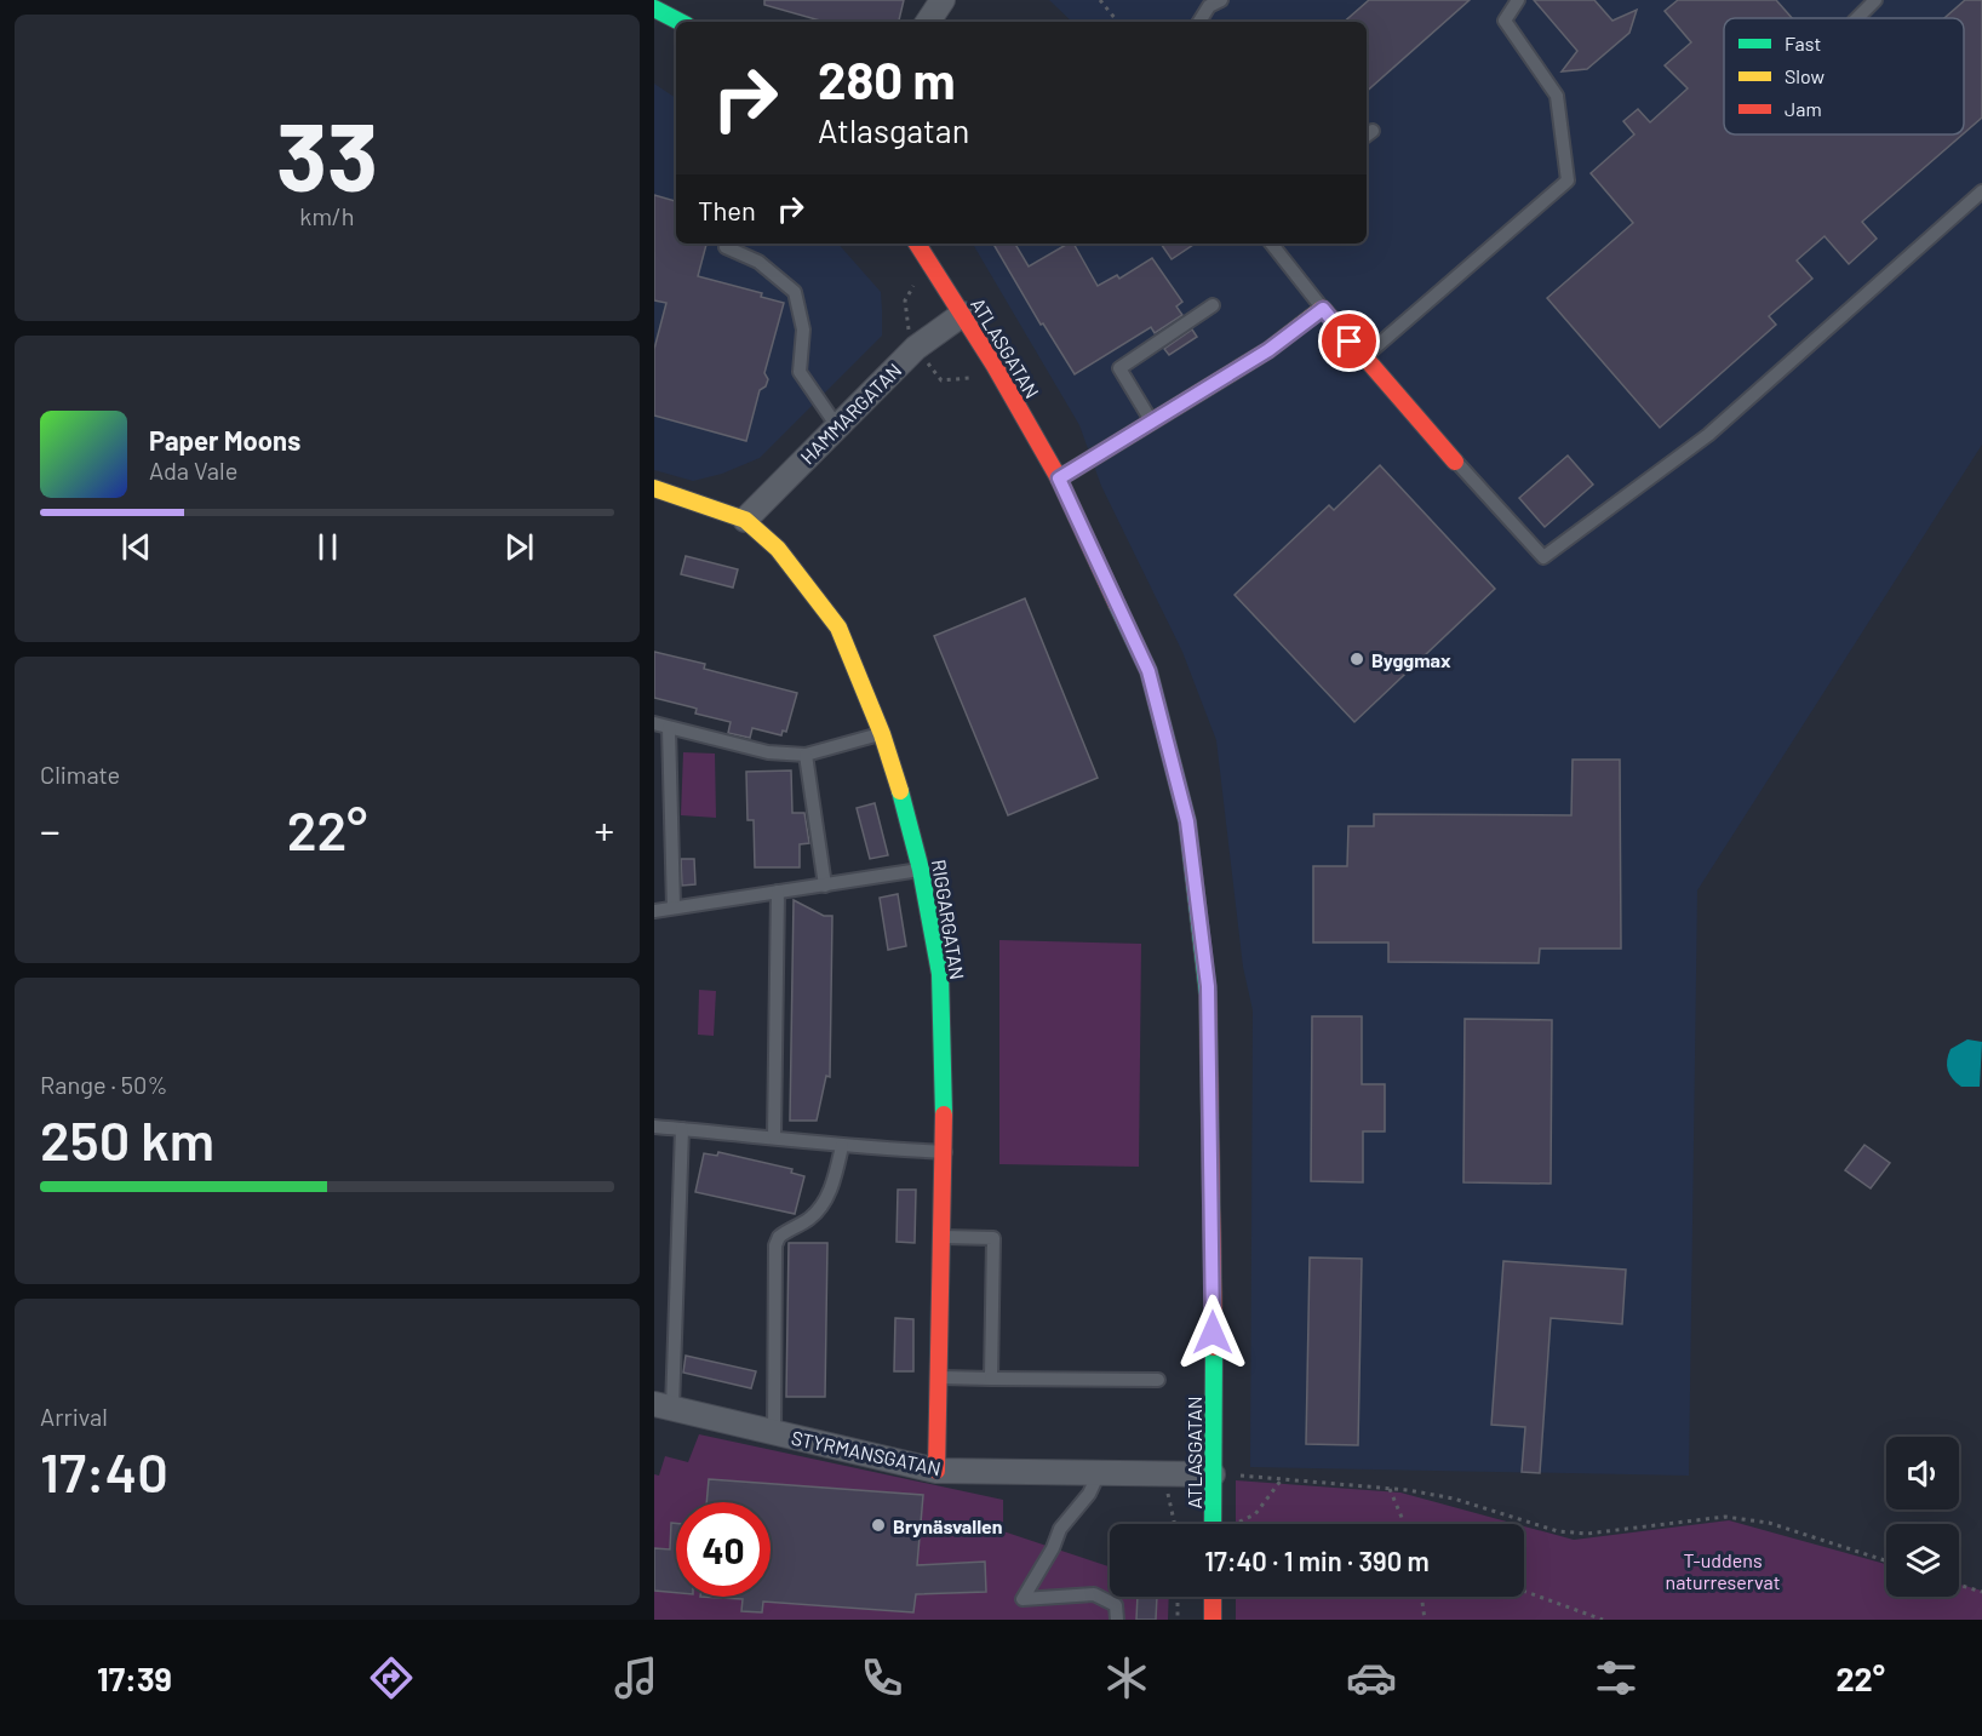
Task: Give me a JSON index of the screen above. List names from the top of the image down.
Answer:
{
  "streets": {
    "street": [
      "ATLASGATAN",
      "HAMMARGATAN",
      "RIGGARGATAN",
      "STYRMANSGATAN"
    ]
  },
  "crossings": [
    ["ATLASGATAN", "HAMMARGATAN"],
    ["ATLASGATAN", "STYRMANSGATAN"],
    ["HAMMARGATAN", "RIGGARGATAN"],
    ["RIGGARGATAN", "STYRMANSGATAN"]
  ],
  "parks": ["T-uddens naturreservat"],
  "places": ["Byggmax", "Brynäsvallen"],
  "legend": ["Fast", "Slow", "Jam"],
  "page": {
    "tile": [
      ["33", "km/h"],
      "Climate",
      ["Range · 50%", "250 km"],
      ["Arrival", "17:40"]
    ],
    "turn": ["280 m", "Atlasgatan"],
    "then": "Then",
    "song": ["Paper Moons", "Ada Vale"],
    "heat": ["−", "22°", "+"],
    "limit": "40",
    "trip": "17:40 · 1 min · 390 m",
    "tabs": ["17:39", "22°"]
  }
}
